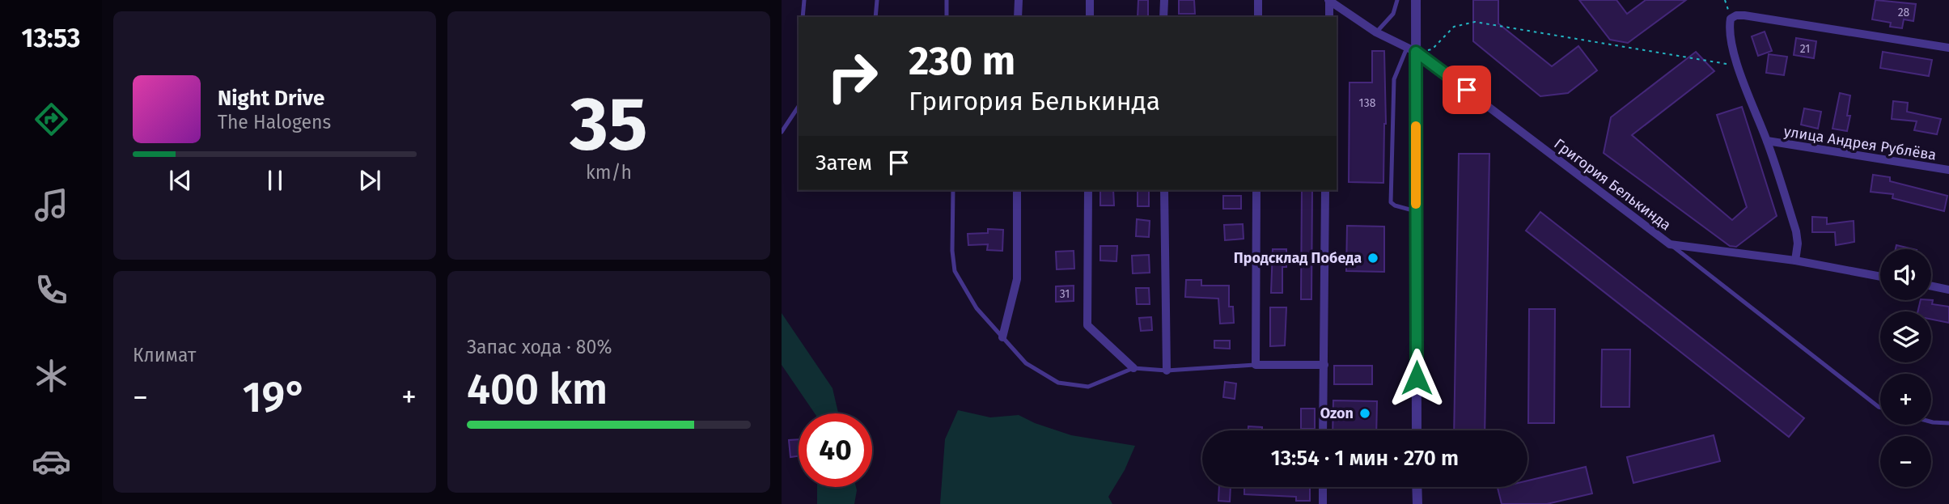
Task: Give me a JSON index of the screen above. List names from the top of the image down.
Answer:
{
  "streets": {
    "street": ["улица Андрея Рублёва", "Григория Белькинда"]
  },
  "places": ["Продсклад Победа", "Ozon"],
  "house_numbers": [
    "28",
    "21",
    "138",
    "31"
  ],
  "page": {
    "tabs": "13:53",
    "tile": [
      ["35", "km/h"],
      "Климат",
      ["Запас хода · 80%", "400 km"]
    ],
    "turn": ["230 m", "Григория Белькинда"],
    "song": ["Night Drive", "The Halogens"],
    "then": "Затем",
    "map_buttons": ["+", "−"],
    "heat": ["−", "19°", "+"],
    "limit": "40",
    "trip": "13:54 · 1 мин · 270 m"
  }
}
